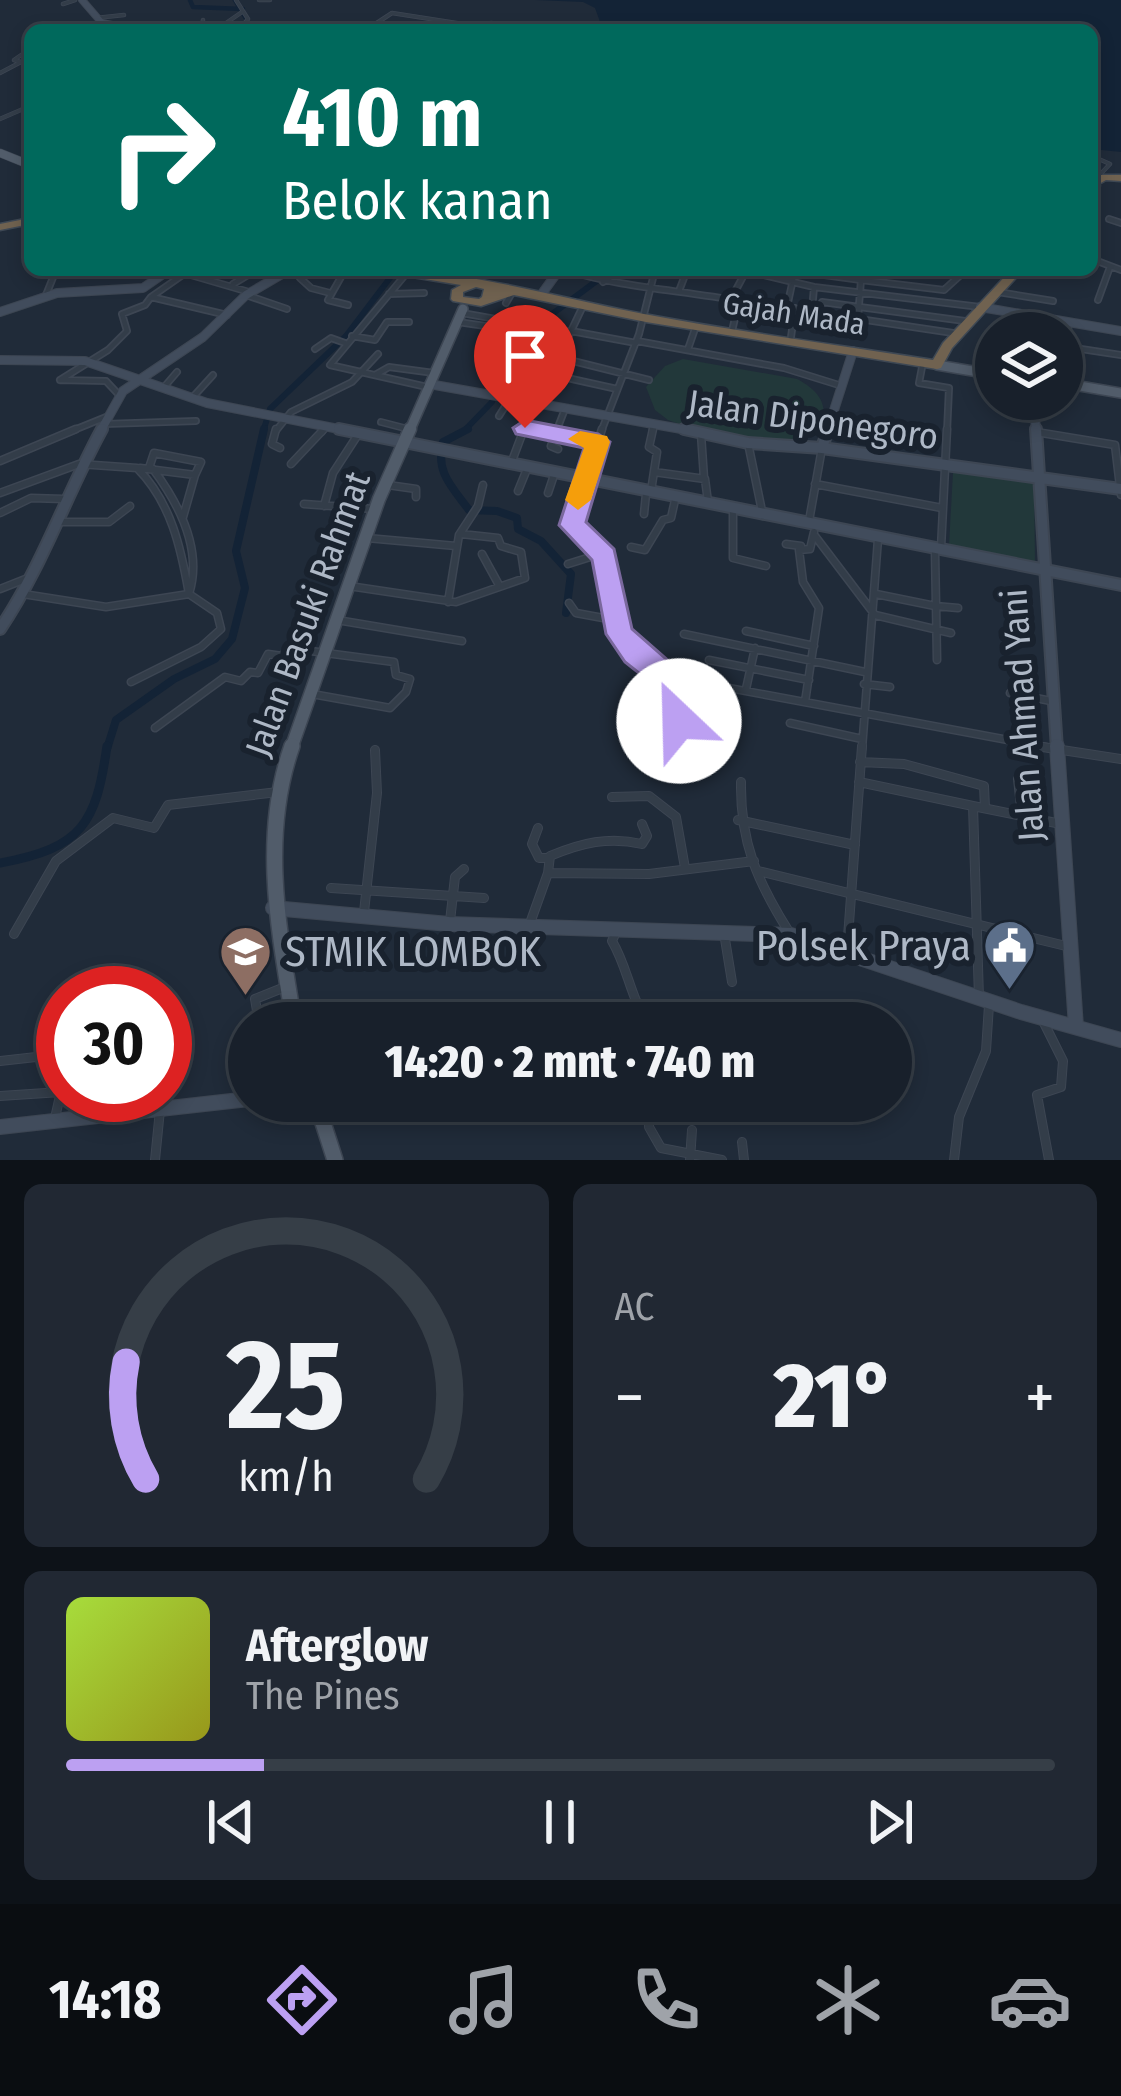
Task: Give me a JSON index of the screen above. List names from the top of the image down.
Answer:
{
  "streets": {
    "highway": ["Gajah Mada"],
    "main road": ["Jalan Basuki Rahmat"],
    "street": ["Jalan Diponegoro", "Jalan Ahmad Yani"]
  },
  "crossings": [
    ["Gajah Mada", "Jalan Basuki Rahmat"],
    ["Jalan Diponegoro", "Jalan Basuki Rahmat"],
    ["Jalan Diponegoro", "Jalan Ahmad Yani"]
  ],
  "places": {
    "public building": ["Polsek Praya"],
    "school or university": ["STMIK LOMBOK"]
  },
  "page": {
    "turn": ["410 m", "Belok kanan"],
    "limit": "30",
    "trip": "14:20 · 2 mnt · 740 m",
    "tile": "AC",
    "heat": ["−", "21°", "+"],
    "song": ["Afterglow", "The Pines"],
    "tabs": "14:18",
    "gauge": ["25", "km/h"]
  }
}
